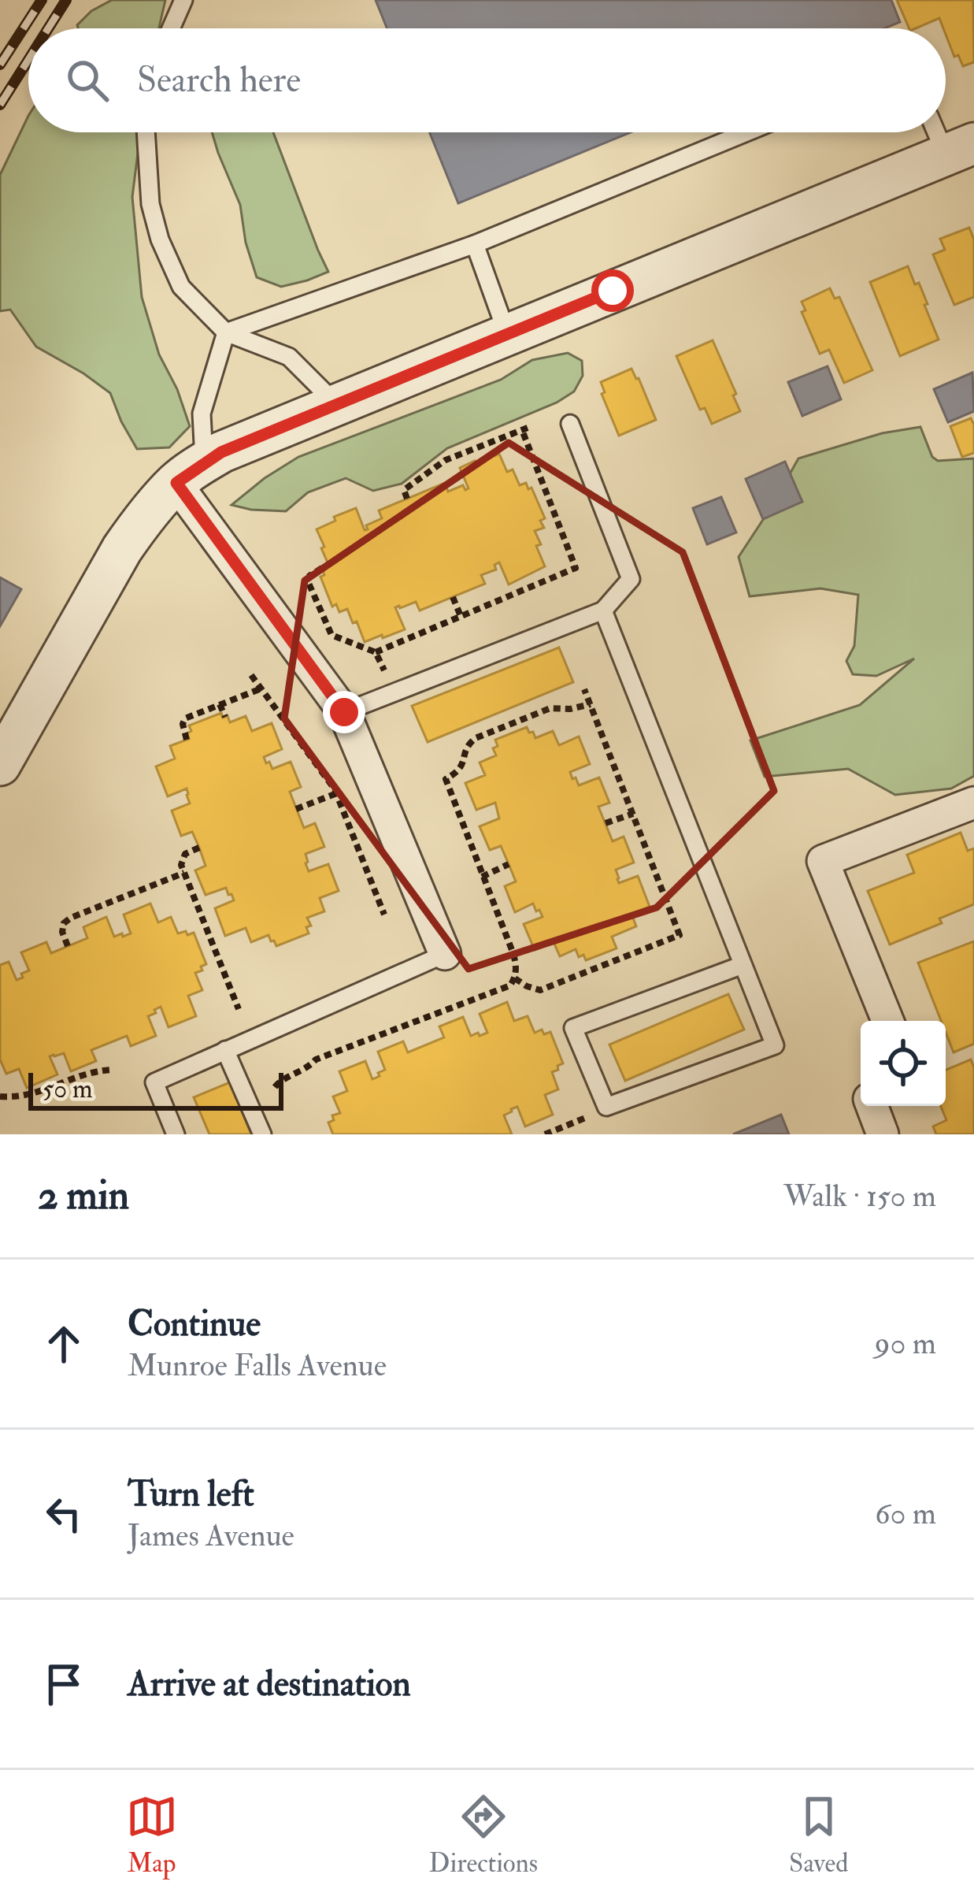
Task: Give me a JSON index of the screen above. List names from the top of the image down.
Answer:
{
  "scale_bar": "50 m",
  "page": {
    "search": "Search here",
    "scale": "50 m",
    "heading": ["2 min", "Walk · 150 m"],
    "list": [
      ["Continue", "Munroe Falls Avenue", "90 m"],
      ["Turn left", "James Avenue", "60 m"],
      "Arrive at destination"
    ],
    "nav": ["Map", "Directions", "Saved"]
  }
}
